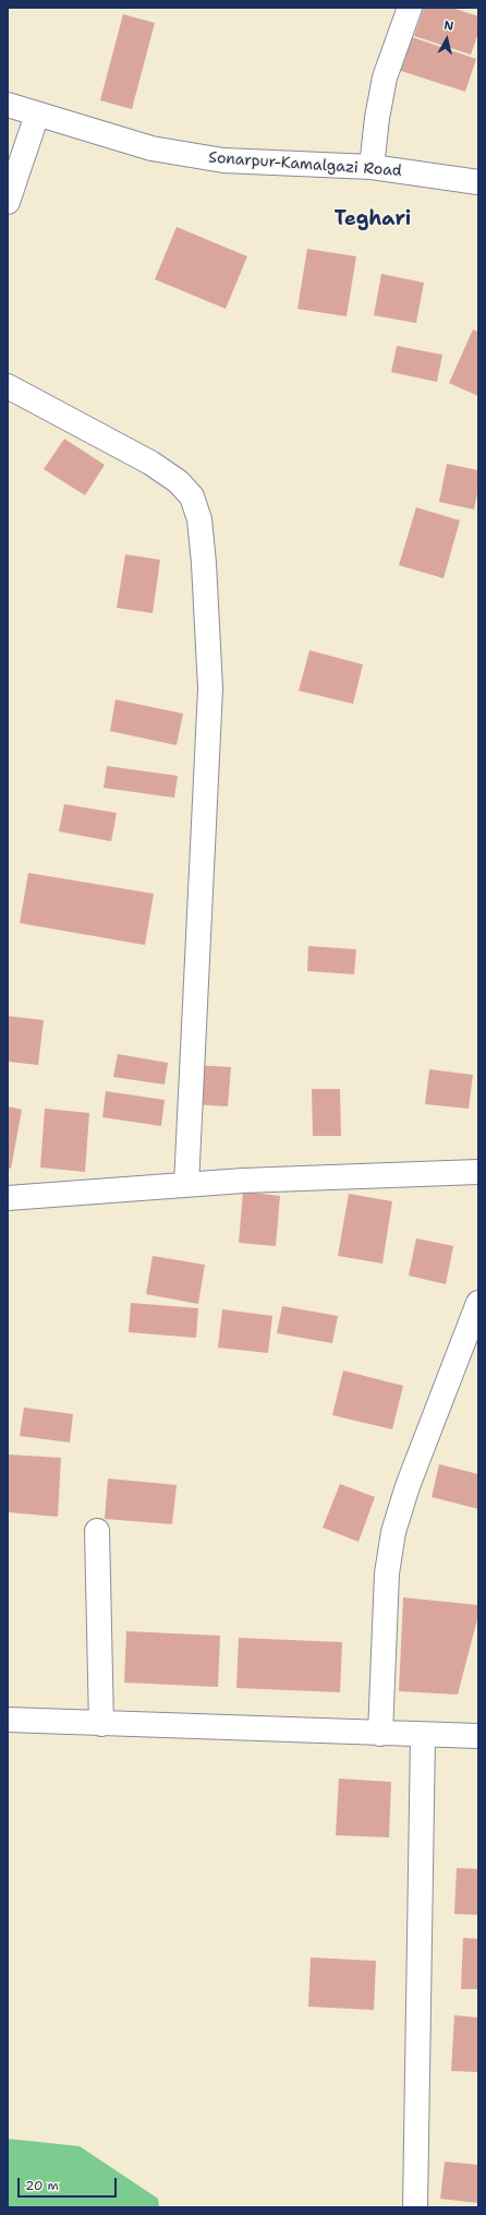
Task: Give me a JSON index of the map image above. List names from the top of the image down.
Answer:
{
  "streets": {
    "street": ["Sonarpur-Kamalgazi Road"]
  },
  "districts": ["Teghari"],
  "scale_bar": "20 m",
  "north": "top"
}
